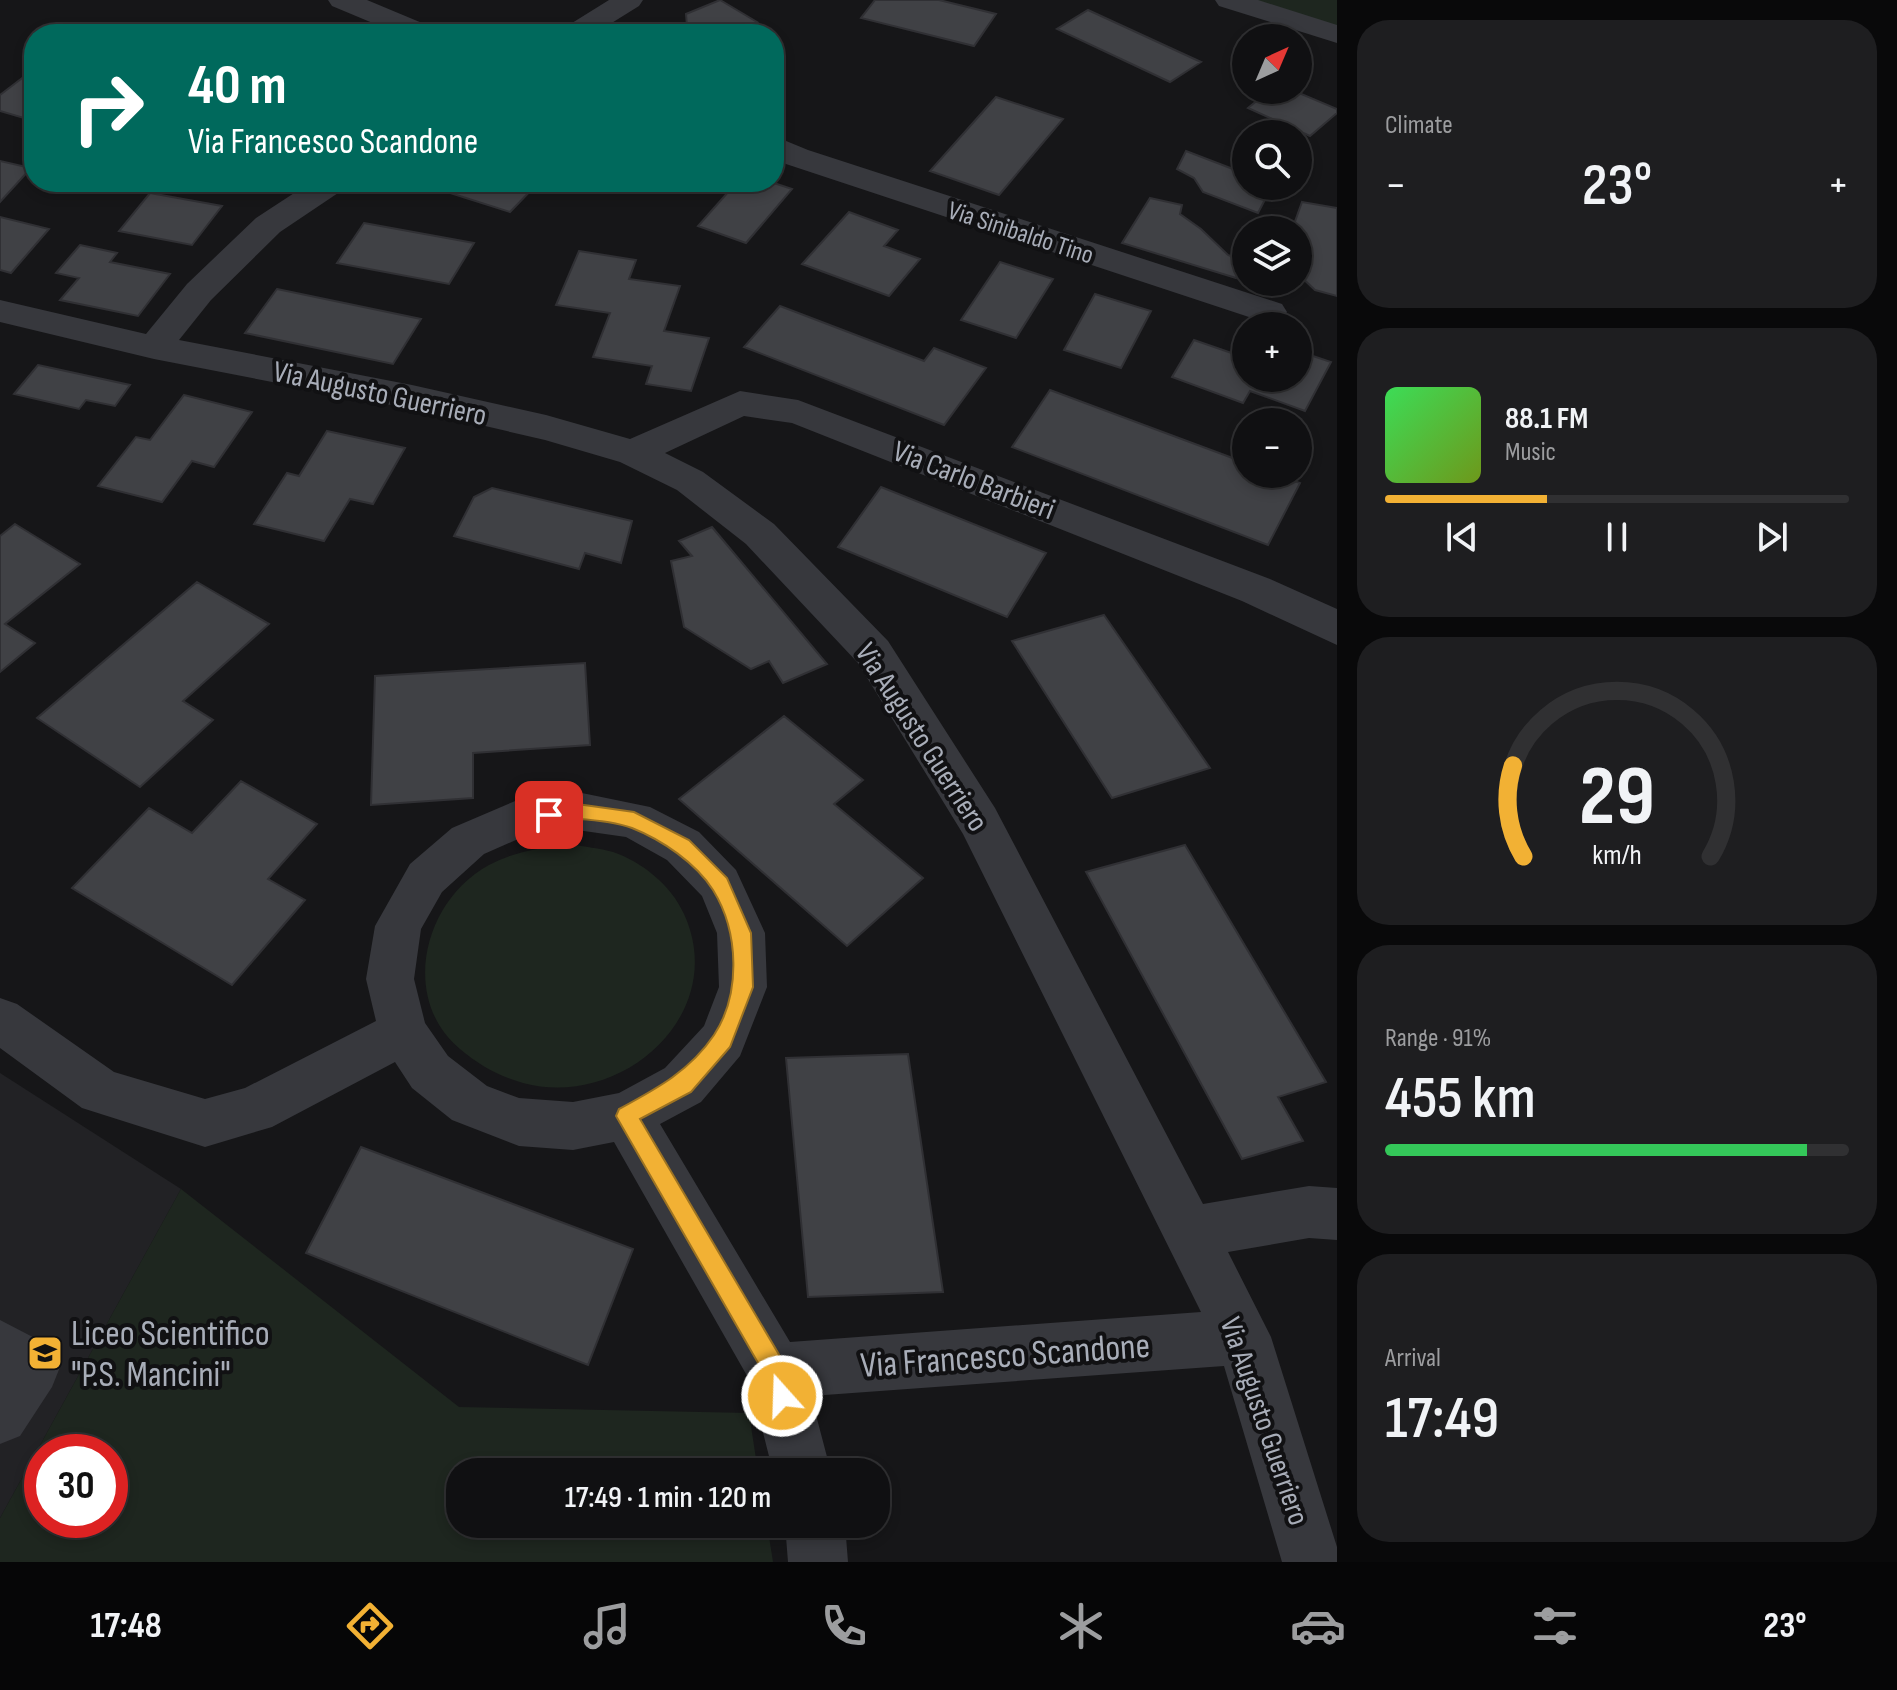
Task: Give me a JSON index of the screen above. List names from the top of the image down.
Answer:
{
  "streets": {
    "street": [
      "Via Sinibaldo Tino",
      "Via Augusto Guerriero",
      "Via Carlo Barbieri",
      "Via Francesco Scandone"
    ]
  },
  "crossings": [
    ["Via Augusto Guerriero", "Via Carlo Barbieri"],
    ["Via Augusto Guerriero", "Via Francesco Scandone"]
  ],
  "places": {
    "school or university": ["Liceo Scientifico \"P.S. Mancini\""]
  },
  "north": "top right",
  "page": {
    "tile": [
      "Climate",
      ["Range · 91%", "455 km"],
      ["Arrival", "17:49"]
    ],
    "map_buttons": ["+", "−"],
    "turn": ["40 m", "Via Francesco Scandone"],
    "heat": ["−", "23°", "+"],
    "song": ["88.1 FM", "Music"],
    "limit": "30",
    "trip": "17:49 · 1 min · 120 m",
    "tabs": ["17:48", "23°"],
    "gauge": ["29", "km/h"]
  }
}
